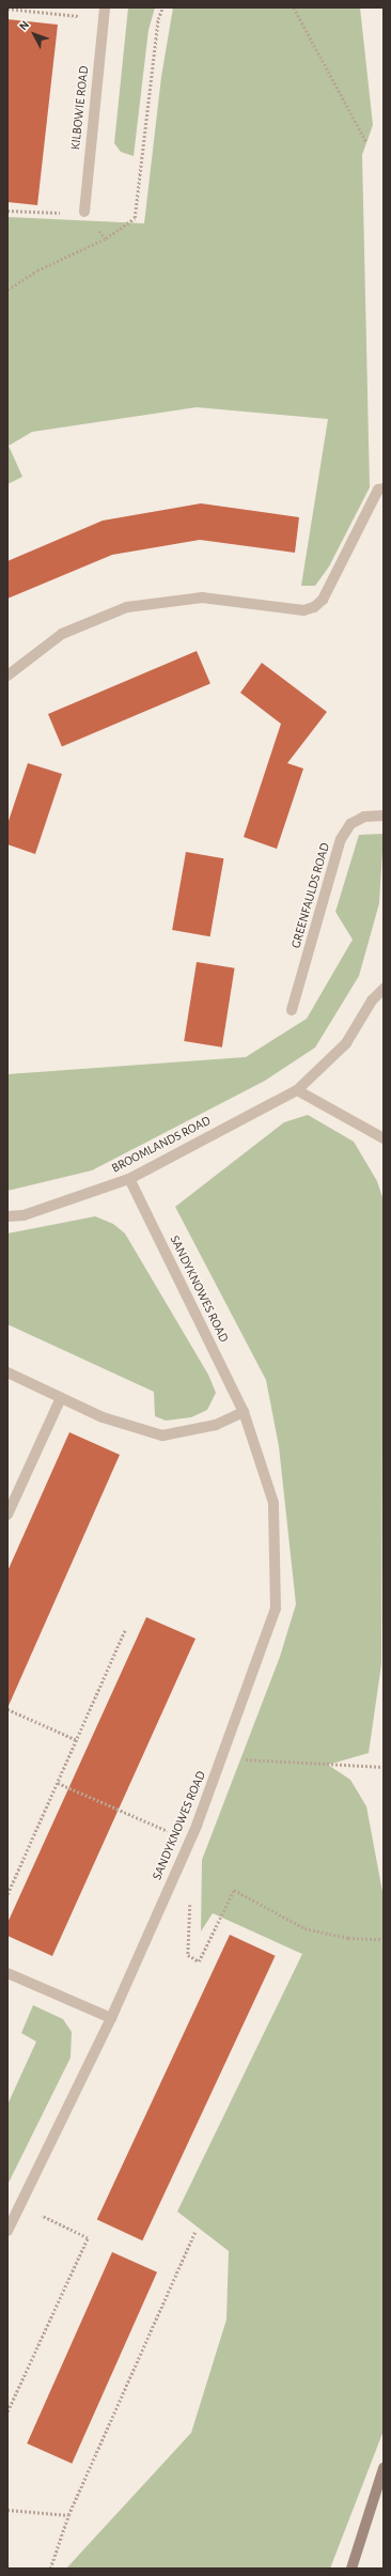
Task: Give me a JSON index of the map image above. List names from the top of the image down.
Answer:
{
  "streets": {
    "street": [
      "KILBOWIE ROAD",
      "GREENFAULDS ROAD",
      "BROOMLANDS ROAD",
      "SANDYKNOWES ROAD"
    ]
  },
  "crossings": [
    ["BROOMLANDS ROAD", "SANDYKNOWES ROAD"]
  ],
  "north": "top left"
}
